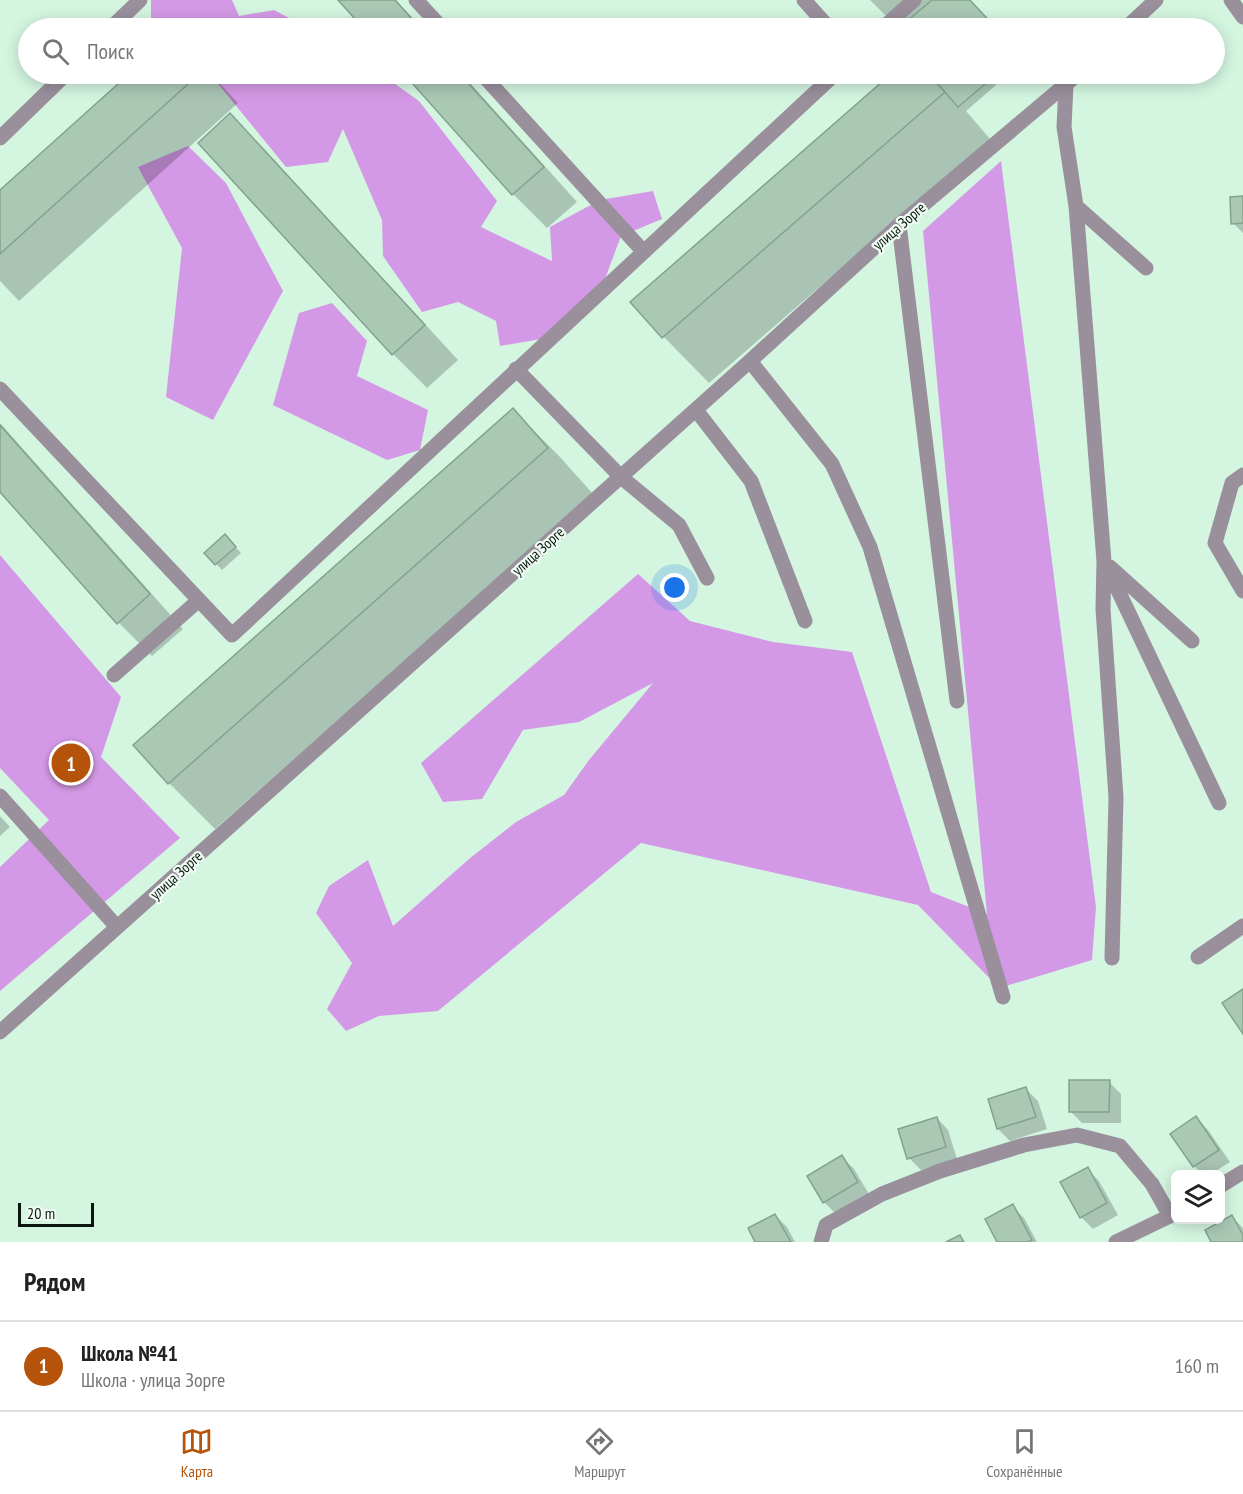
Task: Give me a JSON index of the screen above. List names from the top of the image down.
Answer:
{
  "streets": {
    "street": ["улица Зорге"]
  },
  "scale_bar": "20 m",
  "page": {
    "search": "Поиск",
    "pins": "1",
    "scale": "20 m",
    "heading": "Рядом",
    "list": [
      {
        "mark": "1",
        "name": "Школа №41",
        "note": "Школа · улица Зорге",
        "value": "160 m"
      }
    ],
    "nav": ["Карта", "Маршрут", "Сохранённые"]
  }
}
